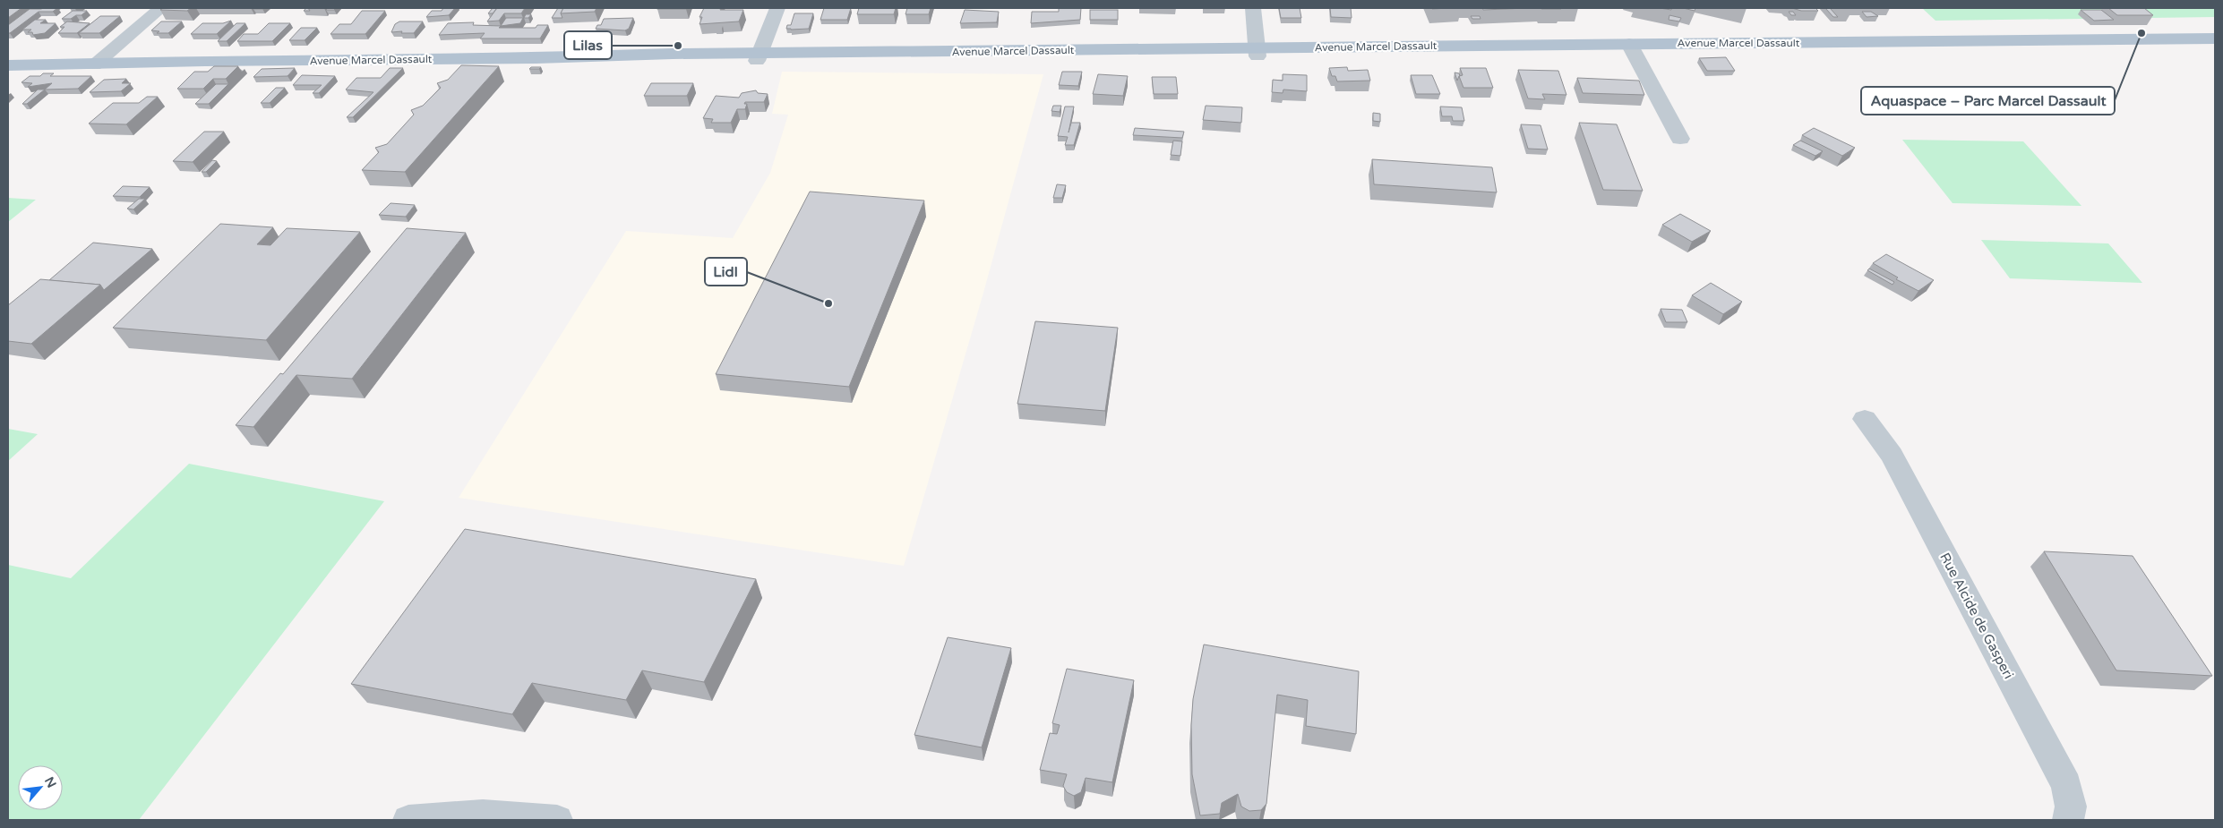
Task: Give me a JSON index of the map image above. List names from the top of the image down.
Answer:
{
  "streets": {
    "main road": ["Avenue Marcel Dassault"],
    "street": ["Rue Alcide de Gasperi"]
  },
  "places": ["Aquaspace – Parc Marcel Dassault", "Lilas", "Lidl"],
  "north": "top right"
}
